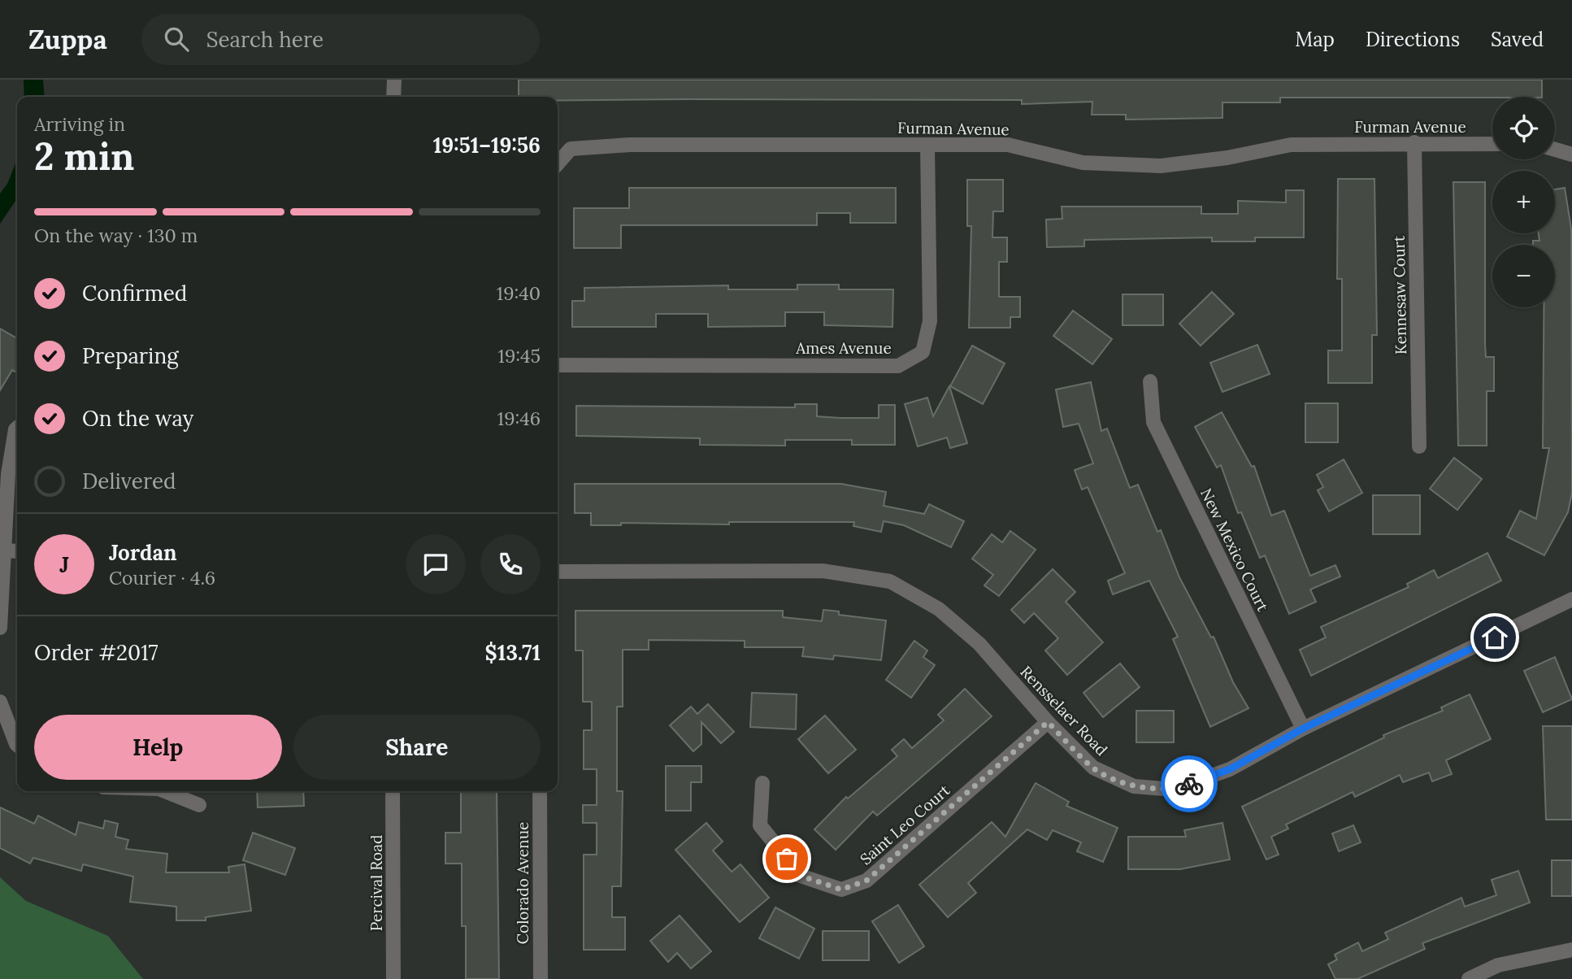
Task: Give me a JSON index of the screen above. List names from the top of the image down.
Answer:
{
  "streets": {
    "street": [
      "Furman Avenue",
      "Kennesaw Court",
      "Ames Avenue",
      "New Mexico Court",
      "Rensselaer Road",
      "Saint Leo Court",
      "Percival Road",
      "Colorado Avenue"
    ]
  },
  "crossings": [
    ["Furman Avenue", "Kennesaw Court"],
    ["Furman Avenue", "Ames Avenue"],
    ["New Mexico Court", "Rensselaer Road"],
    ["Rensselaer Road", "Saint Leo Court"]
  ],
  "page": {
    "header": "Zuppa",
    "search": "Search here",
    "nav": ["Map", "Directions", "Saved"],
    "map_buttons": ["+", "−"],
    "heading": ["2 min", "Arriving in", "19:51–19:56"],
    "panel": [
      "Jordan",
      "Courier · 4.6",
      "Order #2017",
      "$13.71"
    ],
    "bar": "On the way · 130 m",
    "list": [
      ["Confirmed", "19:40"],
      ["Preparing", "19:45"],
      ["On the way", "19:46"],
      "Delivered"
    ],
    "round": "J",
    "buttons": ["Help", "Share"]
  }
}
